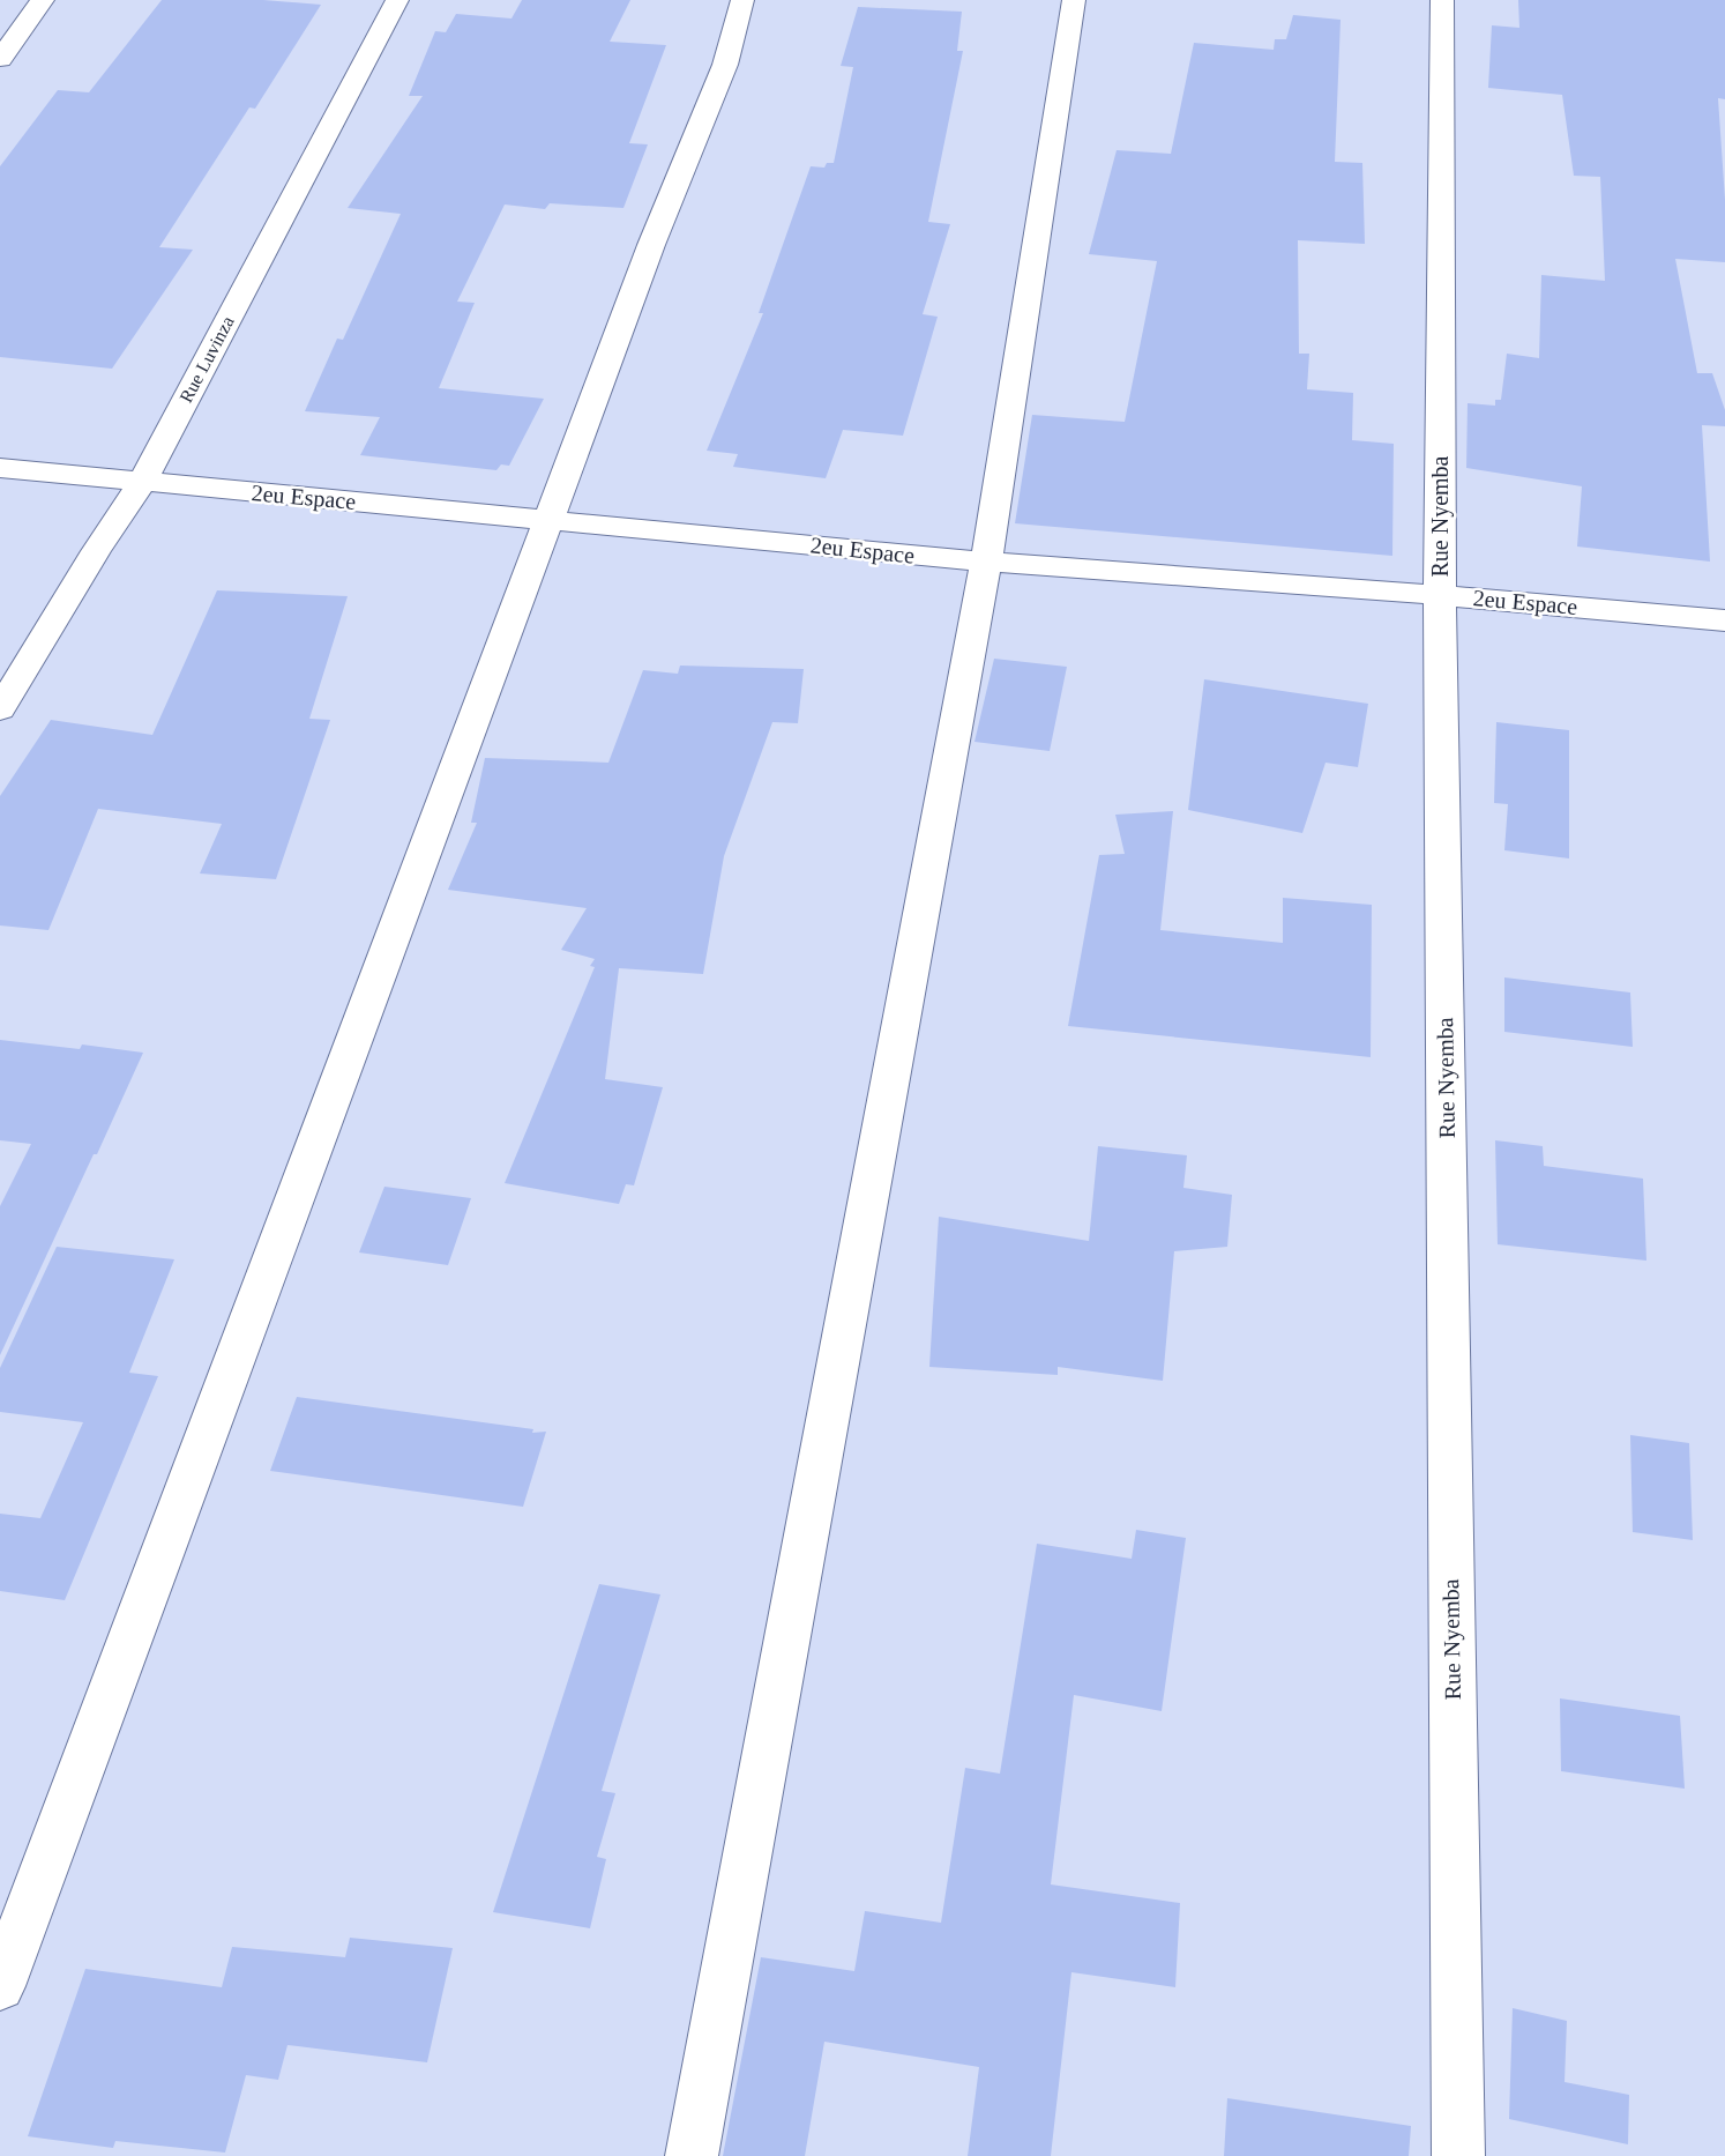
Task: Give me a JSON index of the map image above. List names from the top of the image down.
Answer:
{
  "streets": {
    "street": ["Rue Luvinza", "2eu Espace", "Rue Nyemba"]
  },
  "crossings": [
    ["Rue Luvinza", "2eu Espace"],
    ["2eu Espace", "Rue Nyemba"]
  ]
}
